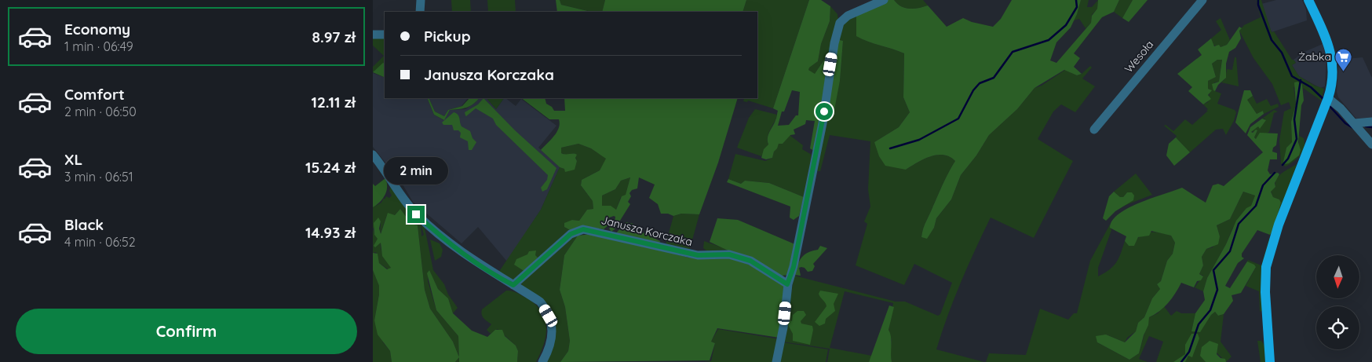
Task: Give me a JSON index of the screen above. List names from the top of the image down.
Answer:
{
  "streets": {
    "street": ["Wesoła", "Janusza Korczaka"]
  },
  "places": {
    "supermarket": ["Żabka"]
  },
  "north": "bottom",
  "page": {
    "list": [
      {
        "name": "Economy",
        "note": "1 min · 06:49",
        "value": "8.97 zł"
      },
      {
        "name": "Comfort",
        "note": "2 min · 06:50",
        "value": "12.11 zł"
      },
      {
        "name": "XL",
        "note": "3 min · 06:51",
        "value": "15.24 zł"
      },
      {
        "name": "Black",
        "note": "4 min · 06:52",
        "value": "14.93 zł"
      }
    ],
    "banner": ["Pickup", "Janusza Korczaka"],
    "bubble": "2 min",
    "buttons": "Confirm"
  }
}
